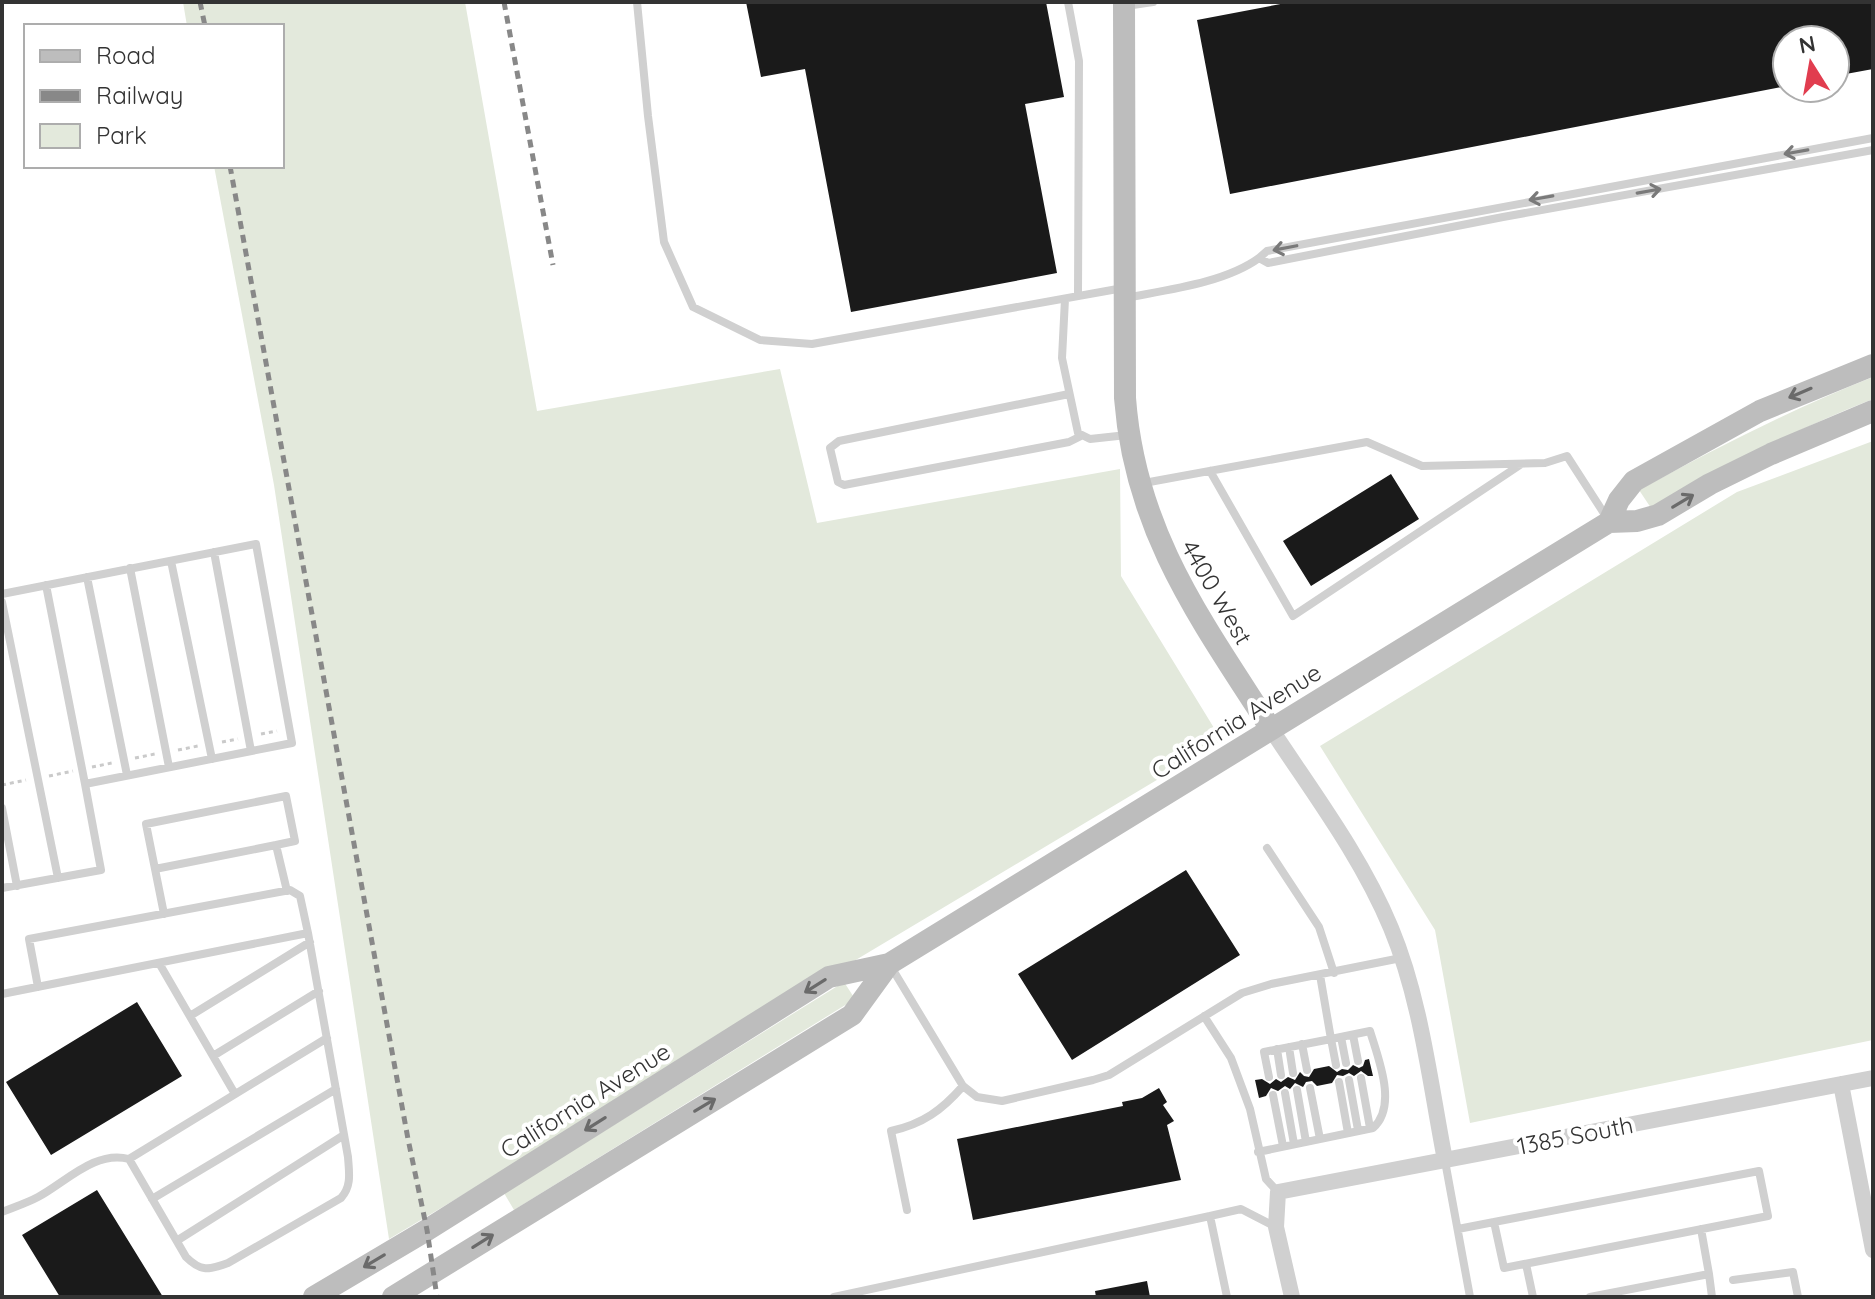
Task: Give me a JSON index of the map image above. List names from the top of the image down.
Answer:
{
  "streets": {
    "main road": ["4400 West", "California Avenue"],
    "street": ["1385 South"]
  },
  "crossings": [
    ["4400 West", "California Avenue"],
    ["4400 West", "1385 South"]
  ],
  "legend": ["Road", "Railway", "Park"],
  "north": "top"
}
